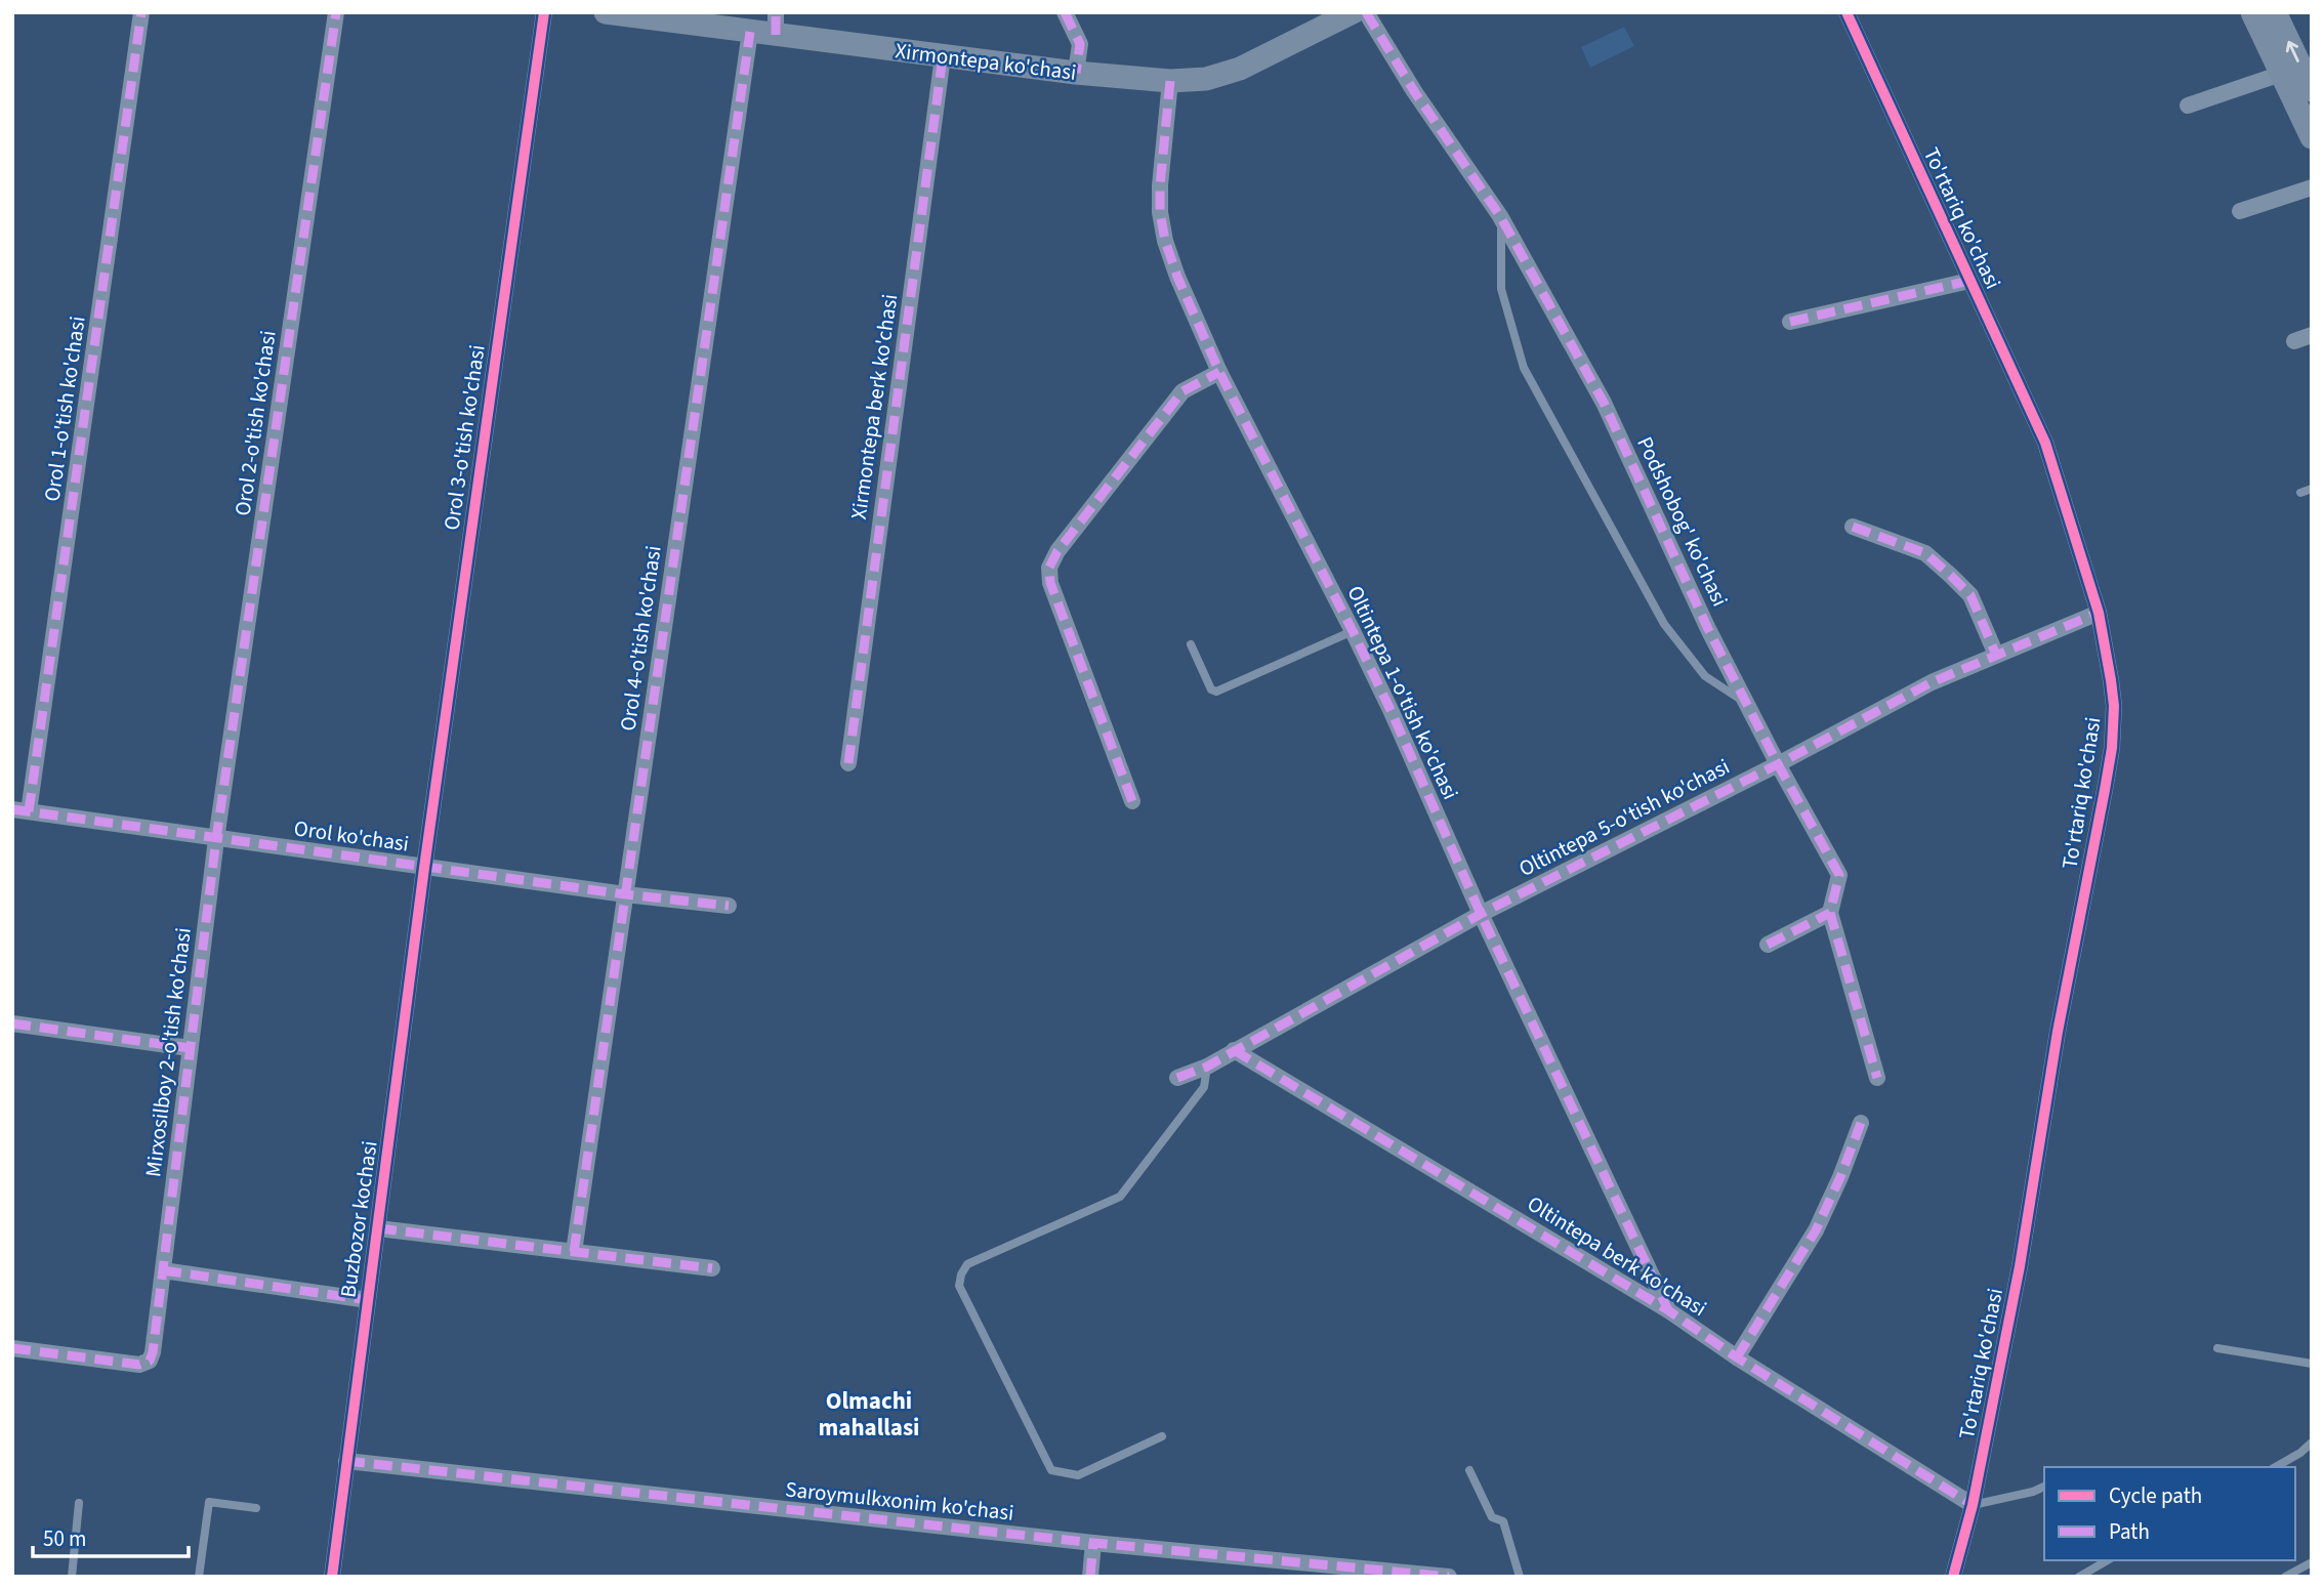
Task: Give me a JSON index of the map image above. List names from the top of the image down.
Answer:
{
  "streets": {
    "street": [
      "Xirmontepa ko'chasi",
      "To'rtariq ko'chasi",
      "Xirmontepa berk ko'chasi",
      "Orol 1-o'tish ko'chasi",
      "Orol 2-o'tish ko'chasi",
      "Orol 3-o'tish ko'chasi",
      "Podshobog' ko'chasi",
      "Orol 4-o'tish ko'chasi",
      "Oltintepa 1-o'tish ko'chasi",
      "Oltintepa 5-o'tish ko'chasi",
      "Orol ko'chasi",
      "Mirxosilboy 2-o'tish ko'chasi",
      "Buzbozor kochasi",
      "Oltintepa berk ko'chasi",
      "Saroymulkxonim ko'chasi"
    ]
  },
  "crossings": [
    ["Xirmontepa ko'chasi", "Xirmontepa berk ko'chasi"],
    ["Xirmontepa ko'chasi", "Orol 4-o'tish ko'chasi"],
    ["Xirmontepa ko'chasi", "Oltintepa 1-o'tish ko'chasi"],
    ["To'rtariq ko'chasi", "Oltintepa 5-o'tish ko'chasi"],
    ["To'rtariq ko'chasi", "Oltintepa berk ko'chasi"],
    ["Orol 1-o'tish ko'chasi", "Orol ko'chasi"],
    ["Orol 2-o'tish ko'chasi", "Orol ko'chasi"],
    ["Orol 2-o'tish ko'chasi", "Mirxosilboy 2-o'tish ko'chasi"],
    ["Orol 3-o'tish ko'chasi", "Orol ko'chasi"],
    ["Orol 3-o'tish ko'chasi", "Buzbozor kochasi"],
    ["Podshobog' ko'chasi", "Oltintepa 5-o'tish ko'chasi"],
    ["Orol 4-o'tish ko'chasi", "Orol ko'chasi"],
    ["Oltintepa 1-o'tish ko'chasi", "Oltintepa 5-o'tish ko'chasi"],
    ["Oltintepa 1-o'tish ko'chasi", "Oltintepa berk ko'chasi"],
    ["Oltintepa 5-o'tish ko'chasi", "Oltintepa berk ko'chasi"],
    ["Orol ko'chasi", "Mirxosilboy 2-o'tish ko'chasi"],
    ["Orol ko'chasi", "Buzbozor kochasi"],
    ["Buzbozor kochasi", "Saroymulkxonim ko'chasi"]
  ],
  "districts": ["Olmachi mahallasi"],
  "legend": ["Cycle path", "Path"],
  "scale_bar": "50 m"
}
